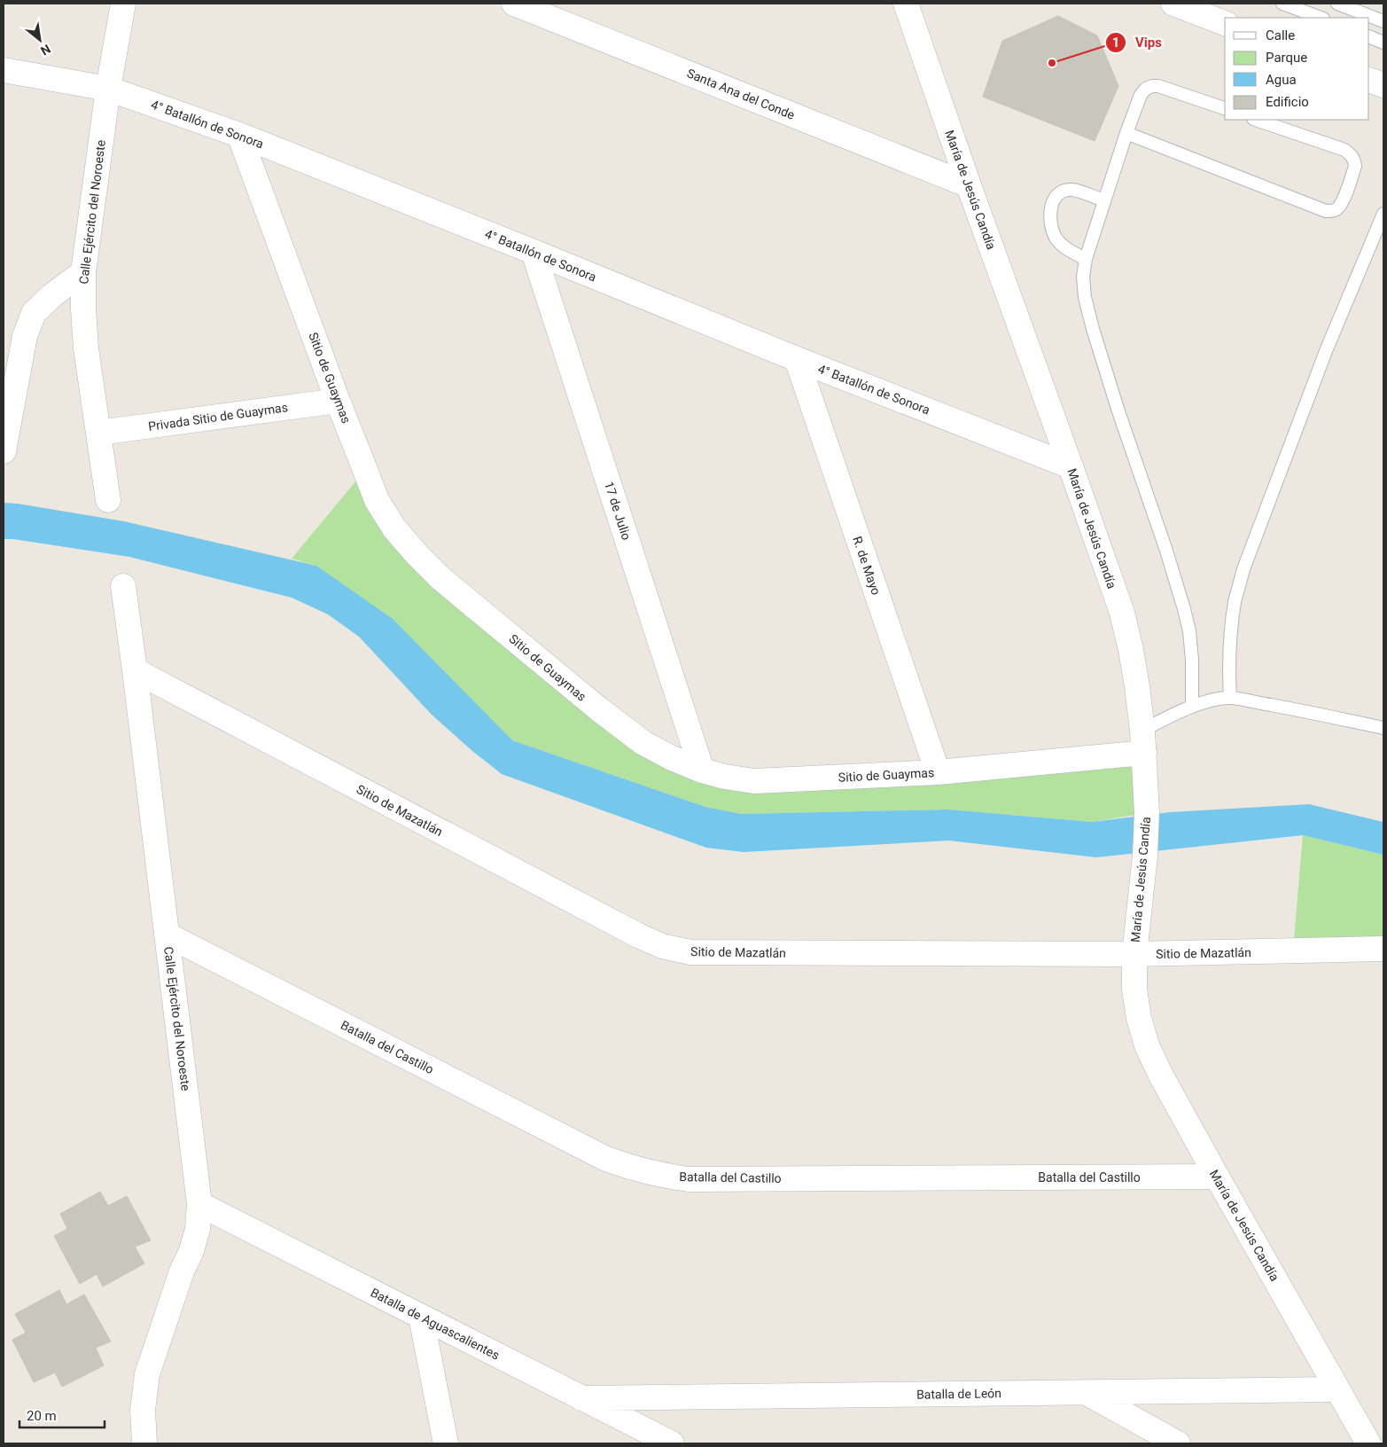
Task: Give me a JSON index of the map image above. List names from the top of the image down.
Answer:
{
  "streets": {
    "street": [
      "Santa Ana del Conde",
      "4° Batallón de Sonora",
      "María de Jesús Candía",
      "Calle Ejército del Noroeste",
      "Sitio de Guaymas",
      "Privada Sitio de Guaymas",
      "17 de Julio",
      "R. de Mayo",
      "Sitio de Mazatlán",
      "Batalla del Castillo",
      "Batalla de Aguascalientes",
      "Batalla de León"
    ]
  },
  "crossings": [
    ["Santa Ana del Conde", "María de Jesús Candía"],
    ["4° Batallón de Sonora", "María de Jesús Candía"],
    ["4° Batallón de Sonora", "Calle Ejército del Noroeste"],
    ["4° Batallón de Sonora", "Sitio de Guaymas"],
    ["4° Batallón de Sonora", "17 de Julio"],
    ["4° Batallón de Sonora", "R. de Mayo"],
    ["María de Jesús Candía", "Sitio de Guaymas"],
    ["María de Jesús Candía", "Sitio de Mazatlán"],
    ["María de Jesús Candía", "Batalla del Castillo"],
    ["María de Jesús Candía", "Batalla de León"],
    ["Calle Ejército del Noroeste", "Privada Sitio de Guaymas"],
    ["Calle Ejército del Noroeste", "Sitio de Mazatlán"],
    ["Calle Ejército del Noroeste", "Batalla del Castillo"],
    ["Calle Ejército del Noroeste", "Batalla de Aguascalientes"],
    ["Sitio de Guaymas", "Privada Sitio de Guaymas"],
    ["Sitio de Guaymas", "17 de Julio"],
    ["Sitio de Guaymas", "R. de Mayo"],
    ["Batalla de Aguascalientes", "Batalla de León"]
  ],
  "places": ["Vips"],
  "legend": [
    "Calle",
    "Parque",
    "Agua",
    "Edificio"
  ],
  "scale_bar": "20 m",
  "north": "bottom right"
}
